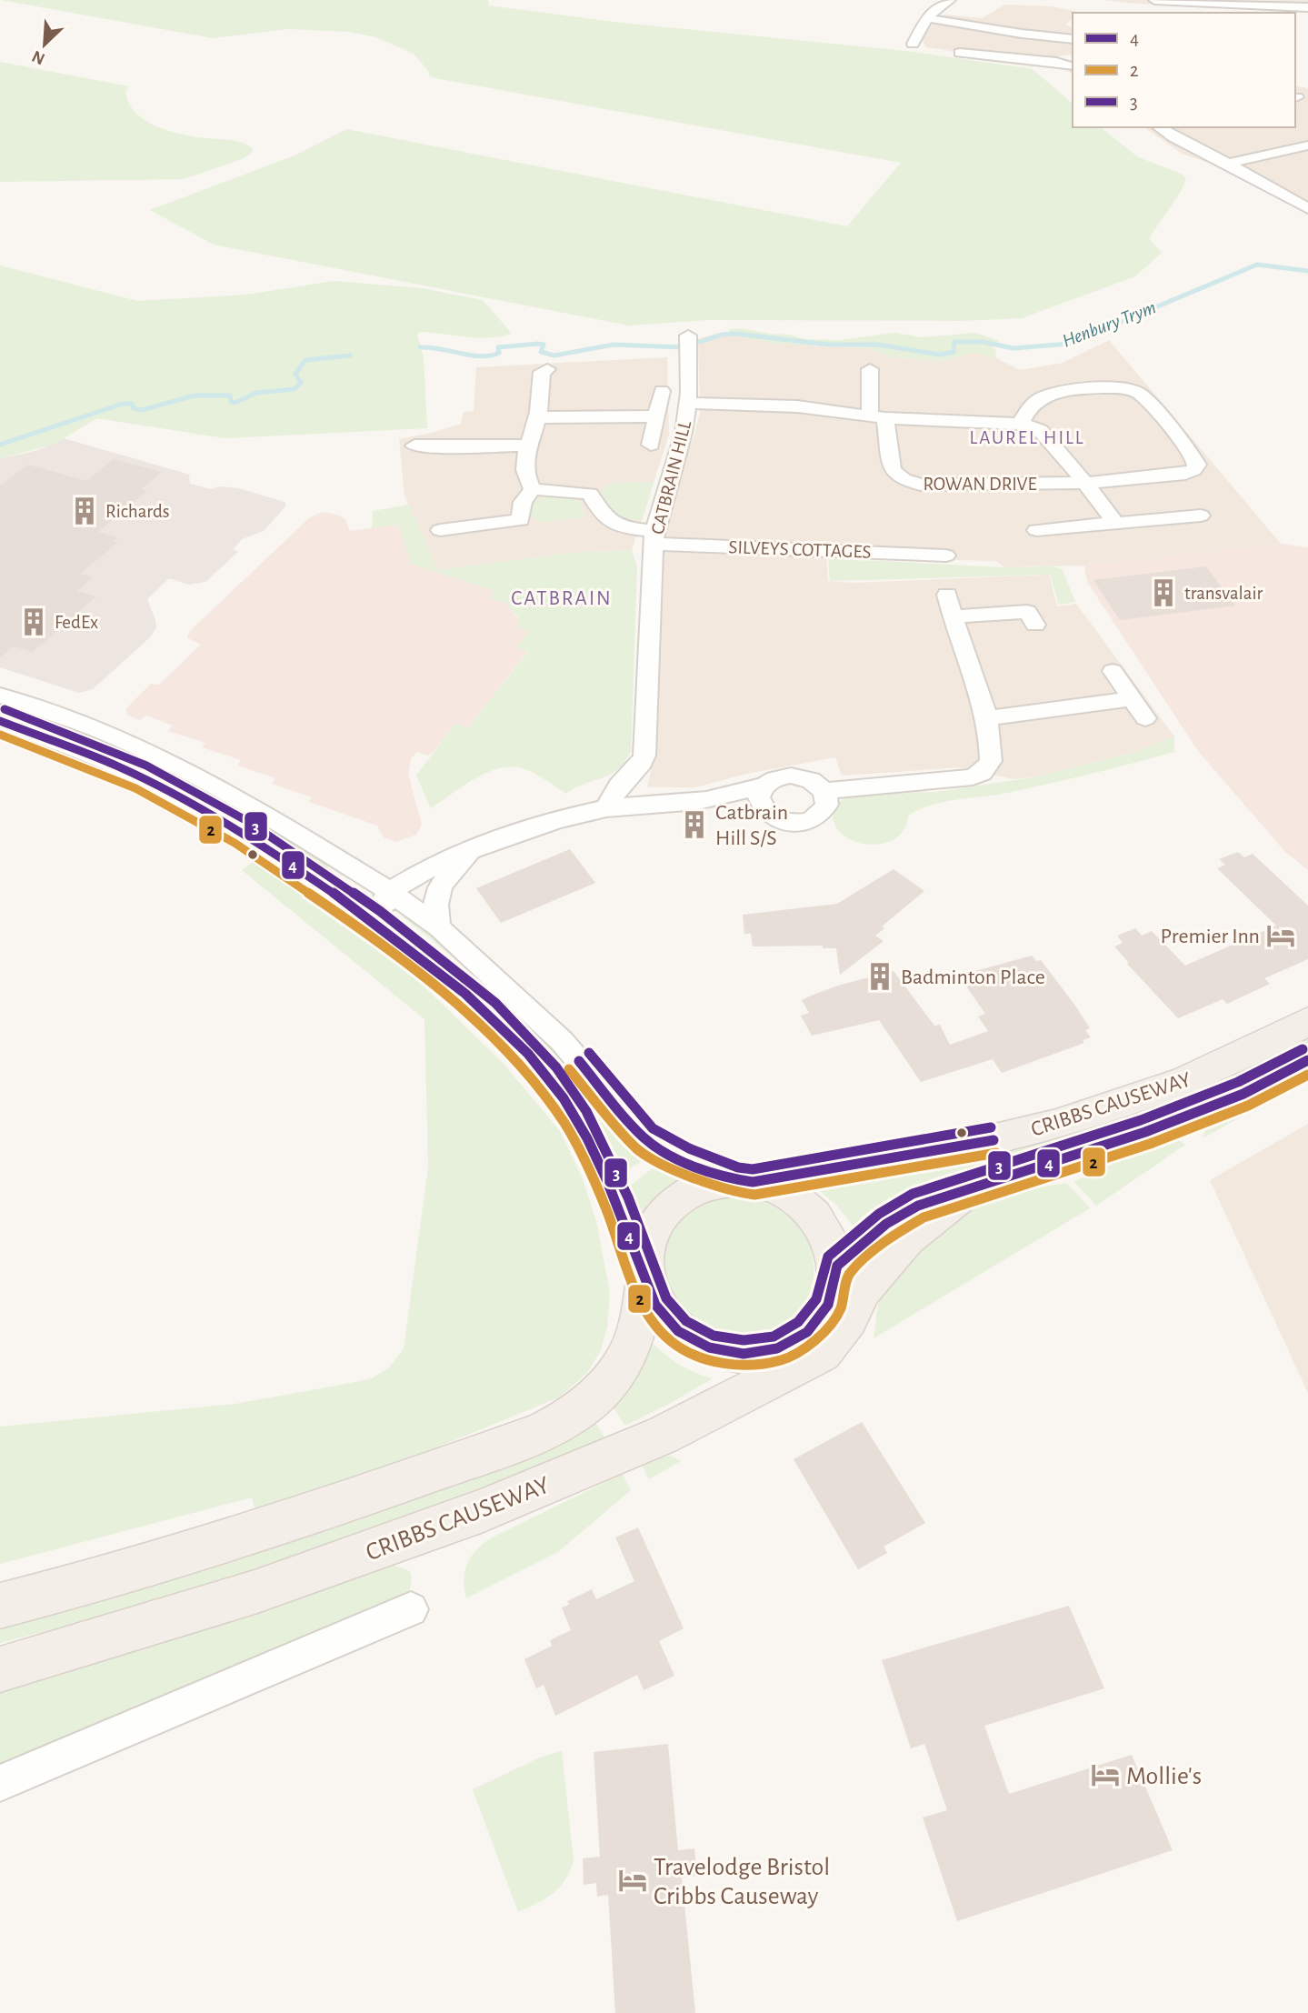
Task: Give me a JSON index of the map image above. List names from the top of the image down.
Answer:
{
  "streets": {
    "main road": ["CRIBBS CAUSEWAY"],
    "street": ["CATBRAIN HILL", "ROWAN DRIVE", "SILVEYS COTTAGES"]
  },
  "crossings": [
    ["CATBRAIN HILL", "SILVEYS COTTAGES"]
  ],
  "districts": ["LAUREL HILL", "CATBRAIN"],
  "water": ["Henbury Trym"],
  "places": {
    "building": [
      "Richards",
      "transvalair",
      "FedEx",
      "Catbrain Hill S/S",
      "Badminton Place"
    ],
    "hotel": ["Premier Inn", "Mollie's", "Travelodge Bristol Cribbs Causeway"]
  },
  "lines": ["transit line 3", "transit line 4", "transit line 2"],
  "legend": ["4", "2", "3"],
  "north": "bottom left"
}
